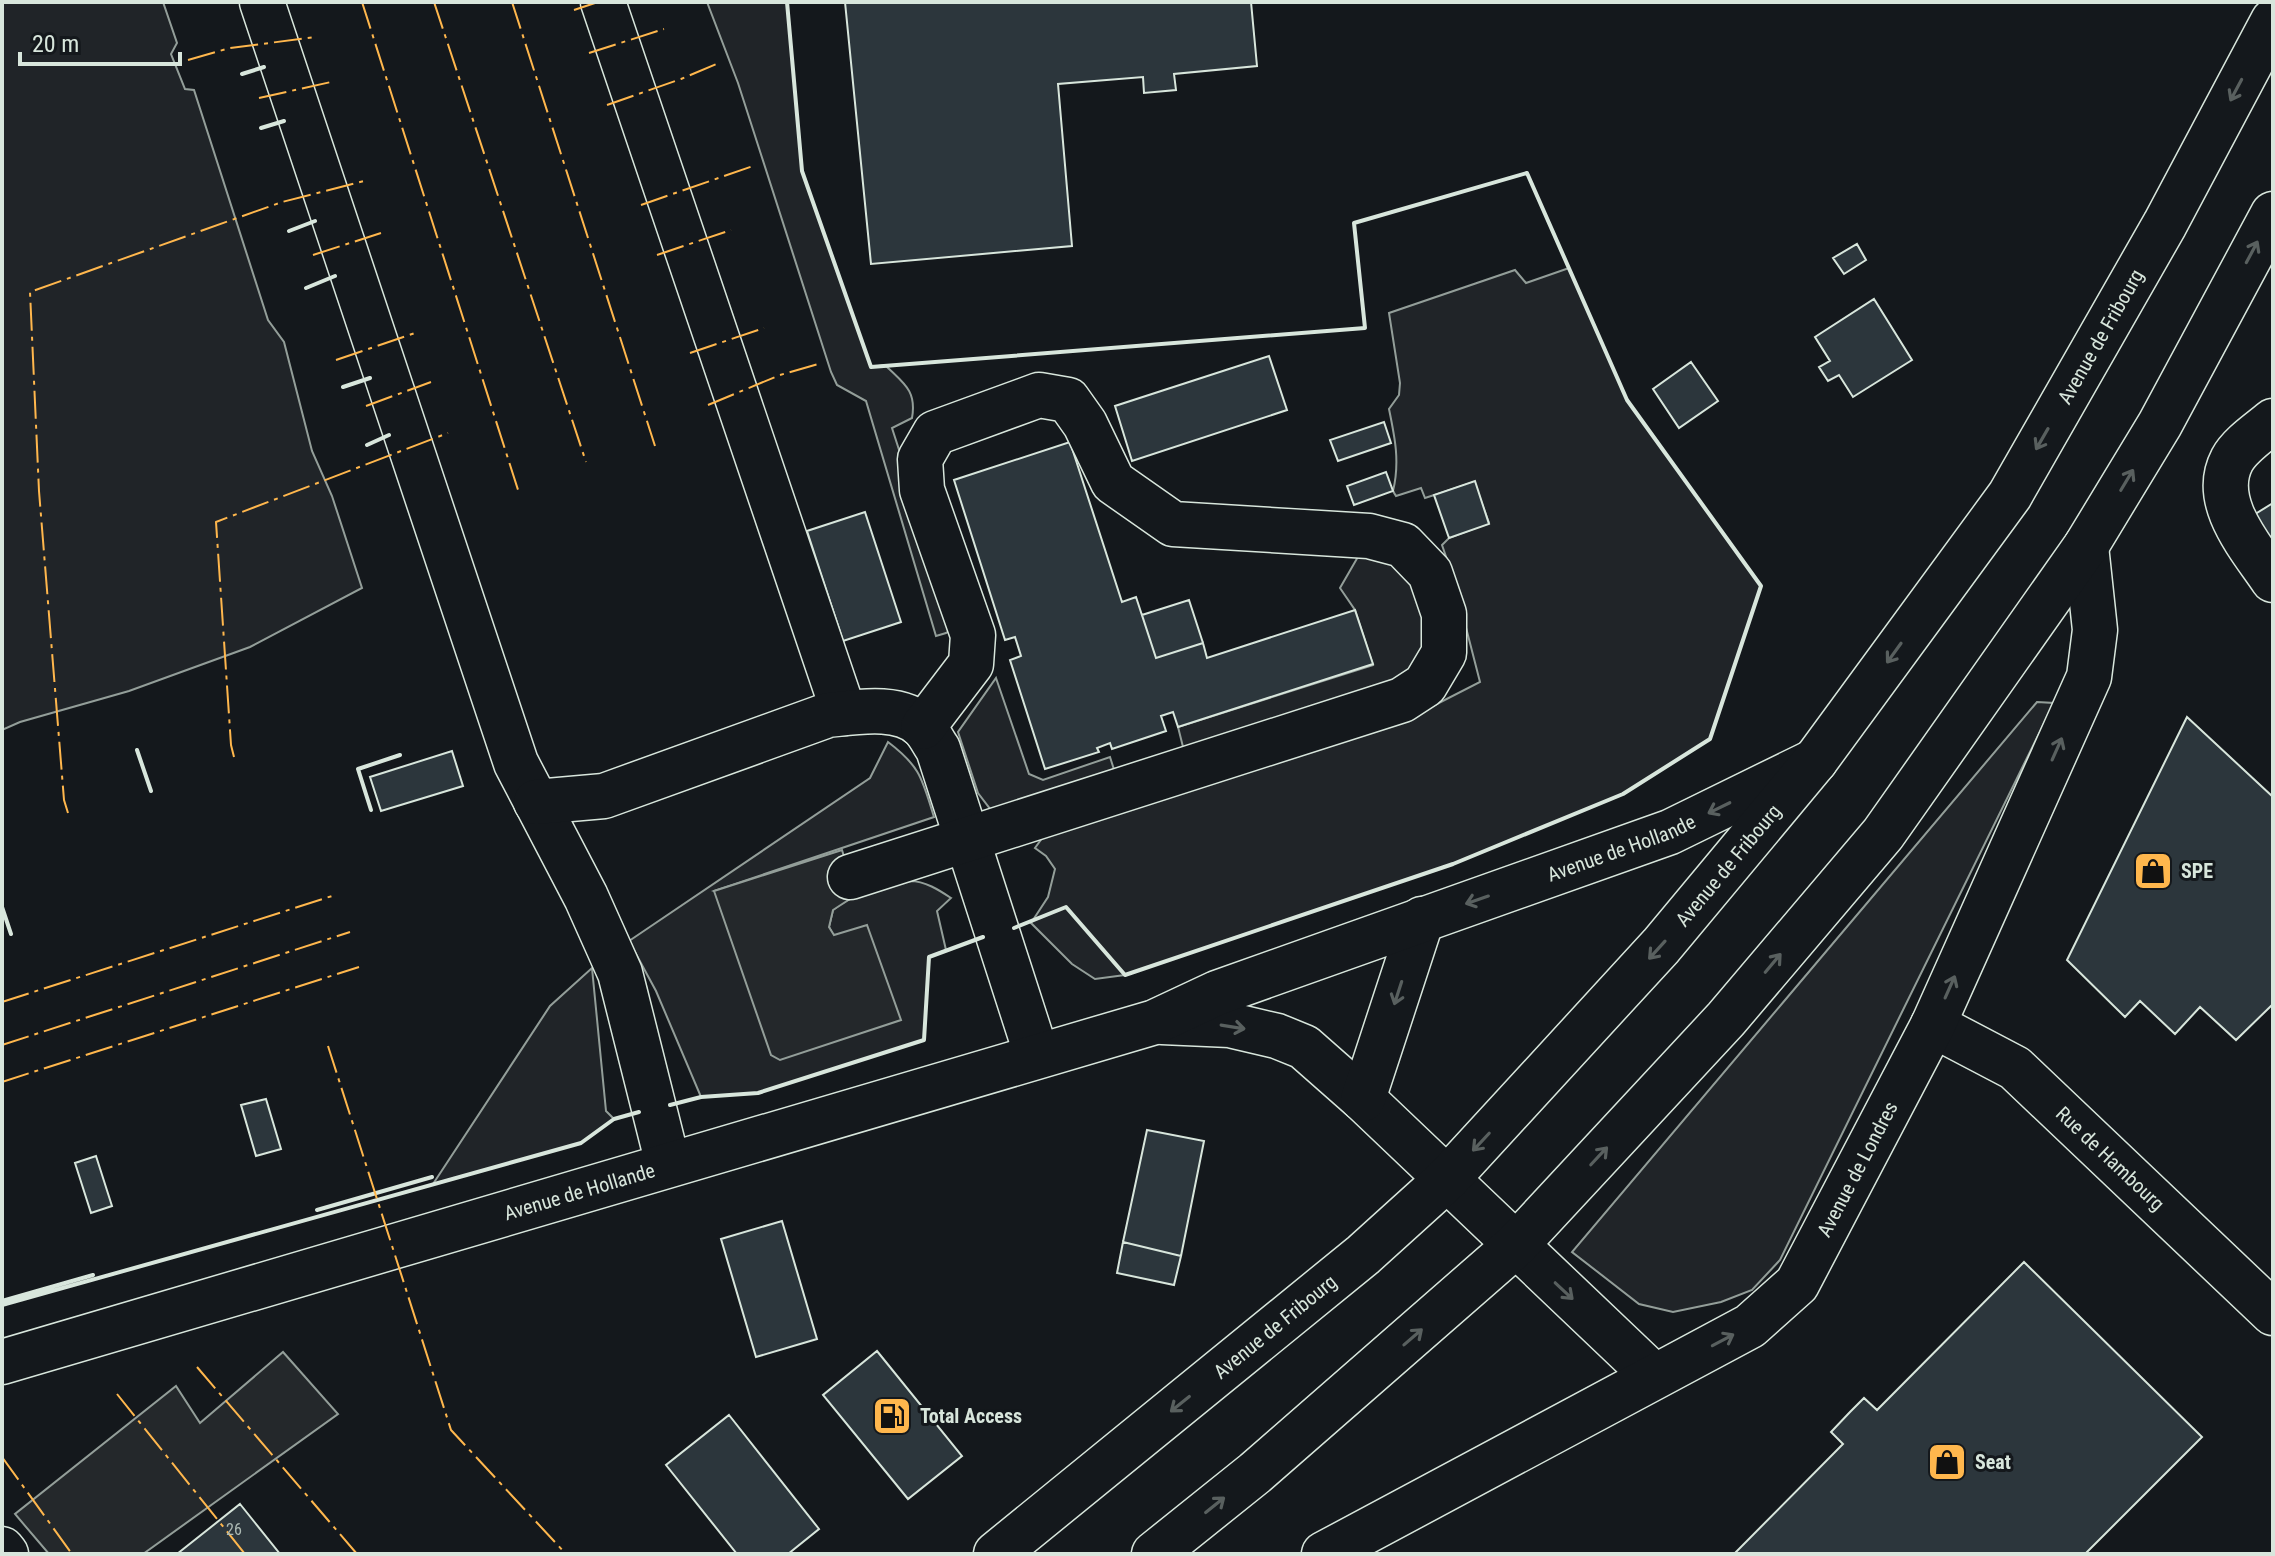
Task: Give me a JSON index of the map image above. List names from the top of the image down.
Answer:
{
  "streets": {
    "street": [
      "Avenue de Fribourg",
      "Avenue de Hollande",
      "Rue de Hambourg",
      "Avenue de Londres"
    ]
  },
  "crossings": [
    ["Avenue de Fribourg", "Avenue de Hollande"],
    ["Avenue de Hollande", "Avenue de Londres"],
    ["Rue de Hambourg", "Avenue de Londres"]
  ],
  "places": {
    "shop": ["SPE", "Seat"],
    "fuel station": ["Total Access"]
  },
  "house_numbers": ["26"],
  "scale_bar": "20 m"
}
